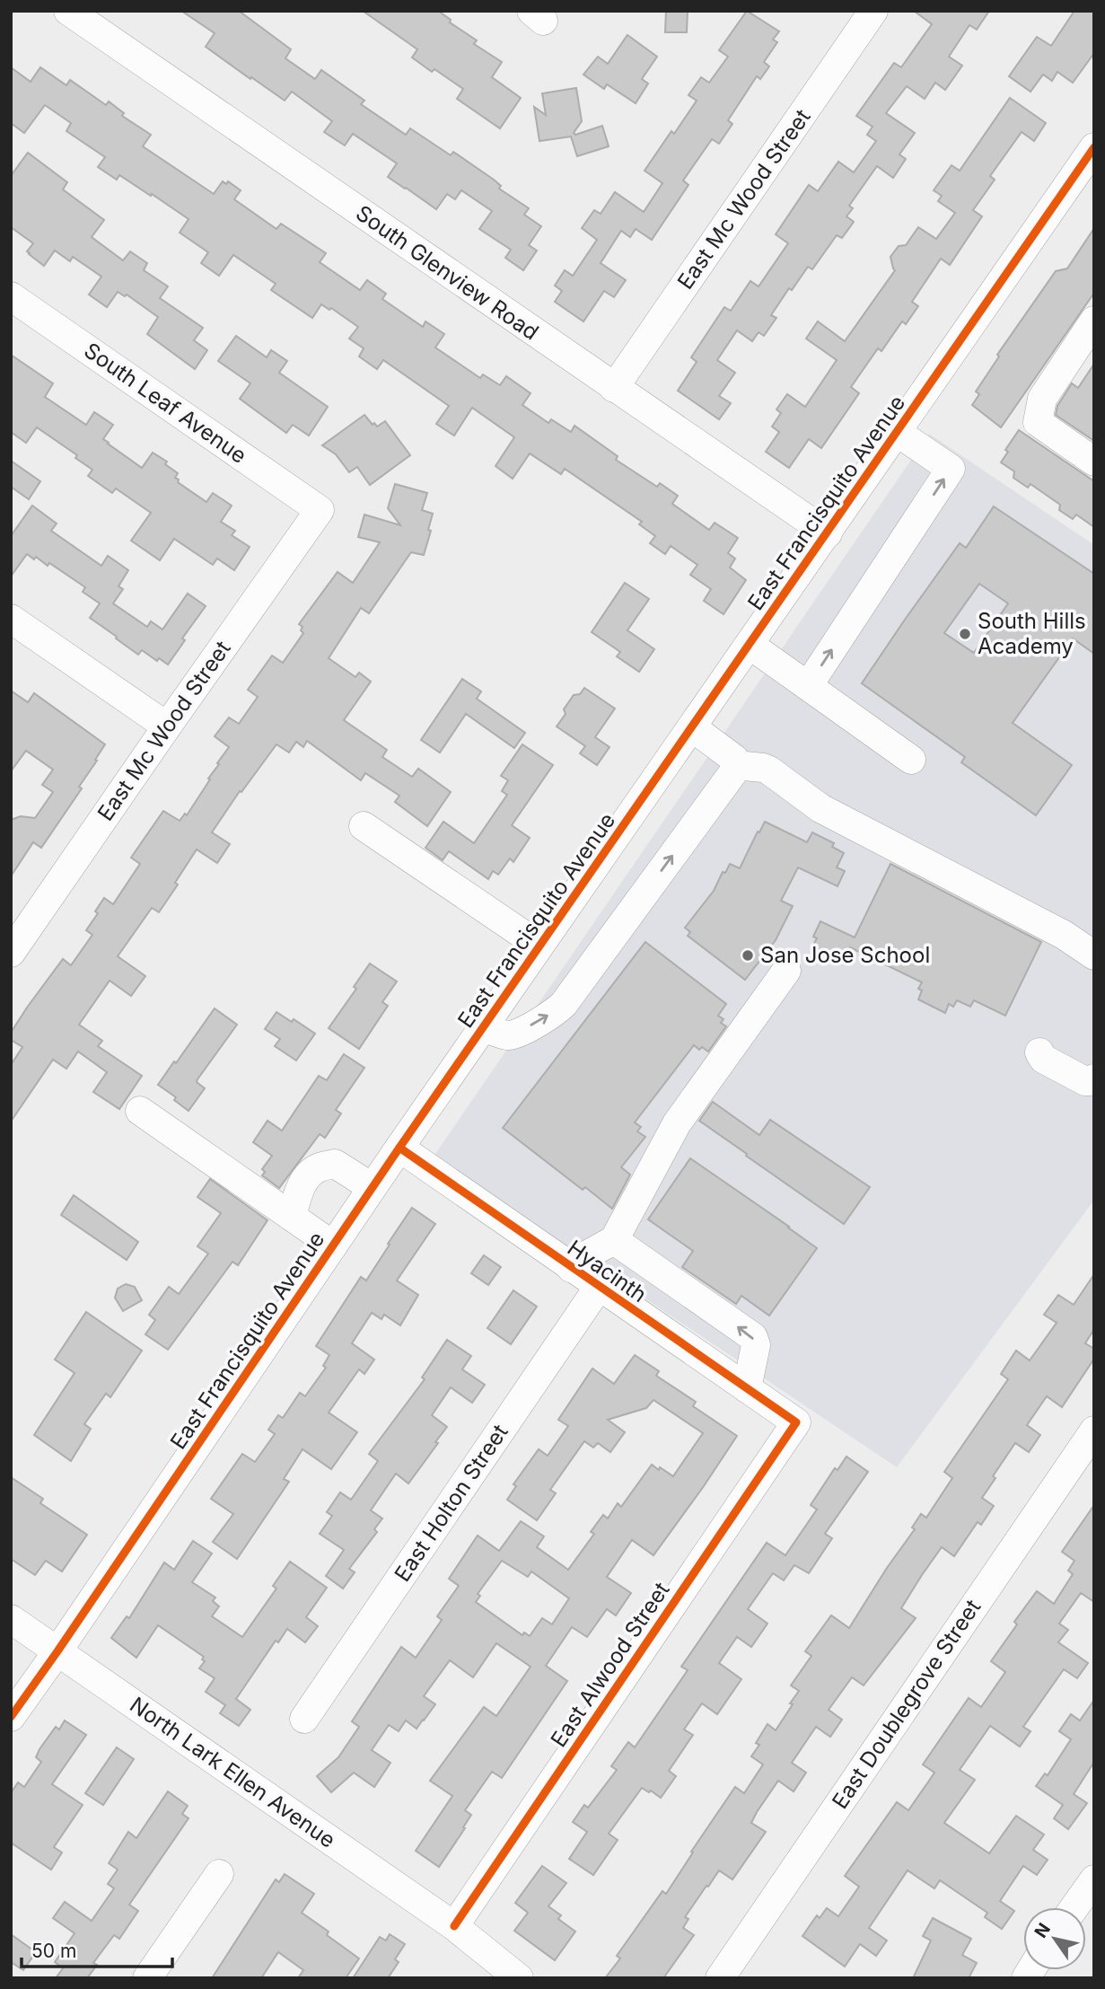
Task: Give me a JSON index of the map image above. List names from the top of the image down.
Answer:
{
  "streets": {
    "street": [
      "East Mc Wood Street",
      "South Glenview Road",
      "South Leaf Avenue",
      "East Francisquito Avenue",
      "Hyacinth",
      "East Holton Street",
      "East Alwood Street",
      "East Doublegrove Street",
      "North Lark Ellen Avenue"
    ]
  },
  "crossings": [
    ["East Mc Wood Street", "South Glenview Road"],
    ["East Mc Wood Street", "South Leaf Avenue"],
    ["South Glenview Road", "East Francisquito Avenue"],
    ["East Francisquito Avenue", "Hyacinth"],
    ["East Francisquito Avenue", "North Lark Ellen Avenue"],
    ["Hyacinth", "East Holton Street"],
    ["Hyacinth", "East Alwood Street"],
    ["East Alwood Street", "North Lark Ellen Avenue"]
  ],
  "places": ["South Hills Academy", "San Jose School"],
  "scale_bar": "50 m",
  "north": "top left"
}
